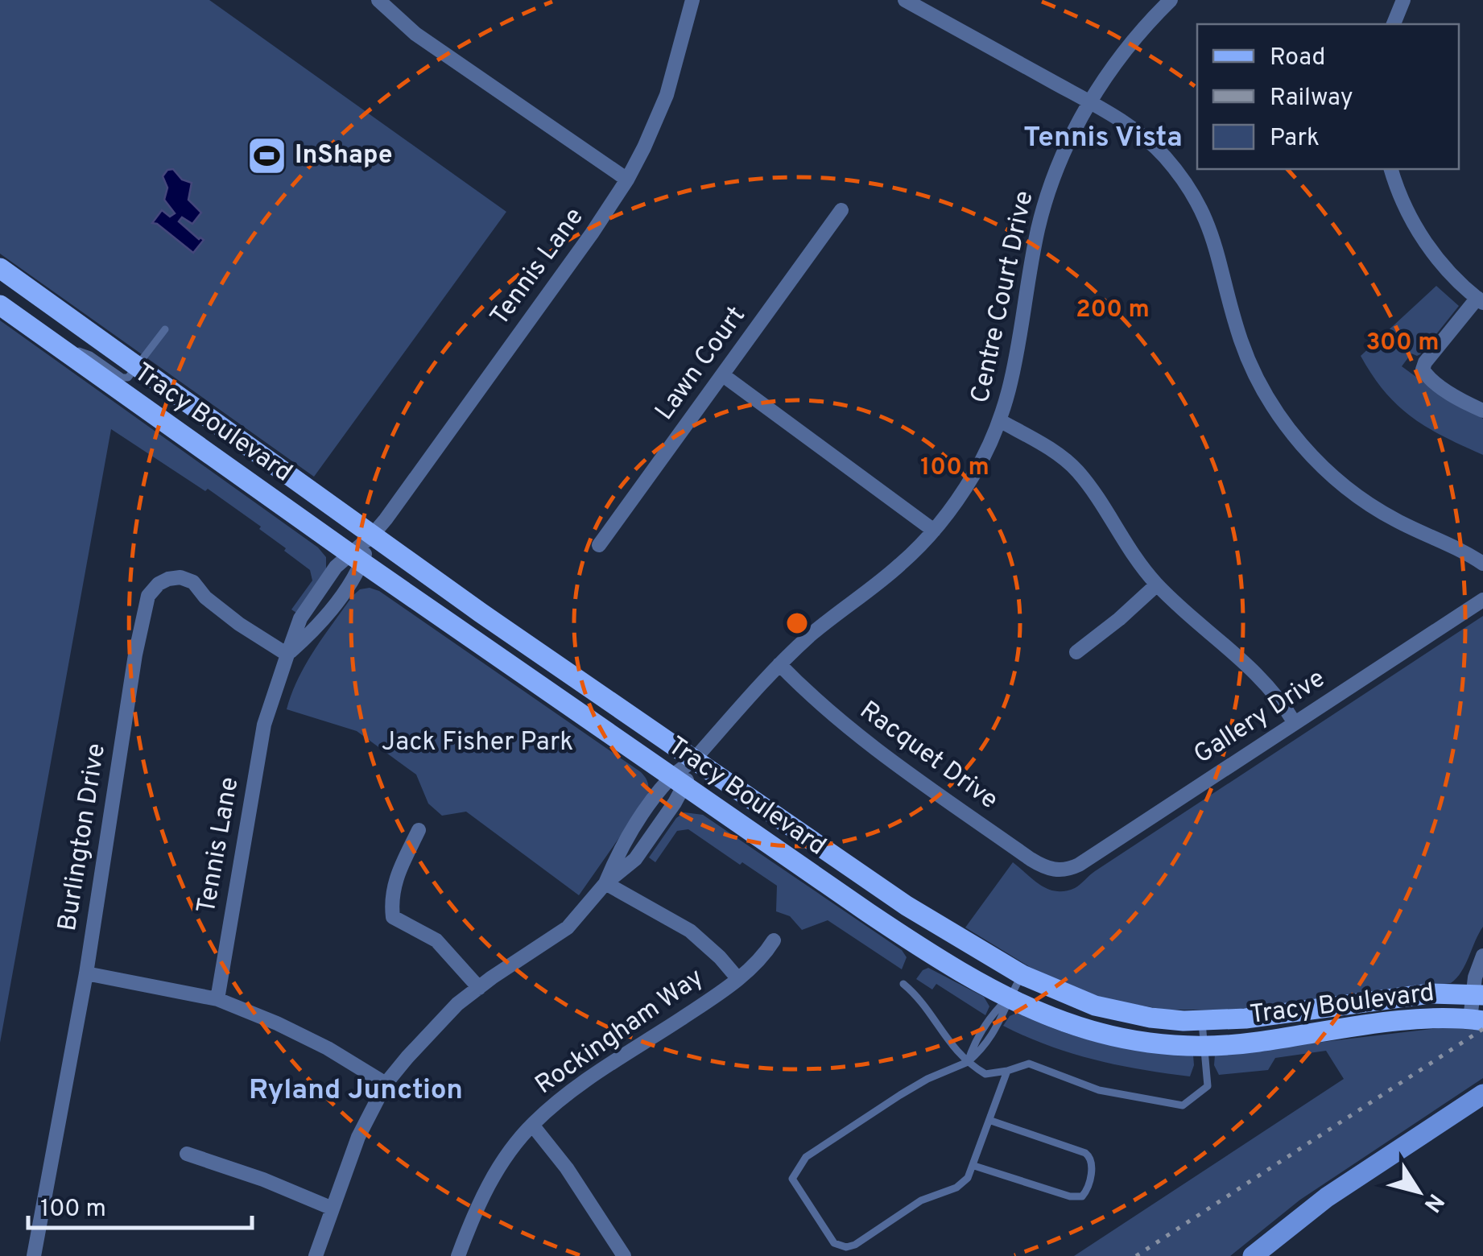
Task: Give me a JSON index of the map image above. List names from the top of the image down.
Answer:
{
  "streets": {
    "main road": ["Tracy Boulevard"],
    "street": [
      "Tennis Lane",
      "Centre Court Drive",
      "Lawn Court",
      "Gallery Drive",
      "Racquet Drive",
      "Burlington Drive",
      "Rockingham Way"
    ]
  },
  "crossings": [
    ["Tennis Lane", "Tracy Boulevard"],
    ["Tennis Lane", "Burlington Drive"],
    ["Centre Court Drive", "Tracy Boulevard"],
    ["Centre Court Drive", "Racquet Drive"],
    ["Gallery Drive", "Racquet Drive"]
  ],
  "districts": ["Tennis Vista", "Ryland Junction"],
  "parks": ["Jack Fisher Park"],
  "places": {
    "sports": ["InShape"]
  },
  "legend": ["Road", "Railway", "Park"],
  "scale_bar": "100 m",
  "north": "bottom right",
  "rings": ["200 m", "300 m", "100 m"]
}
